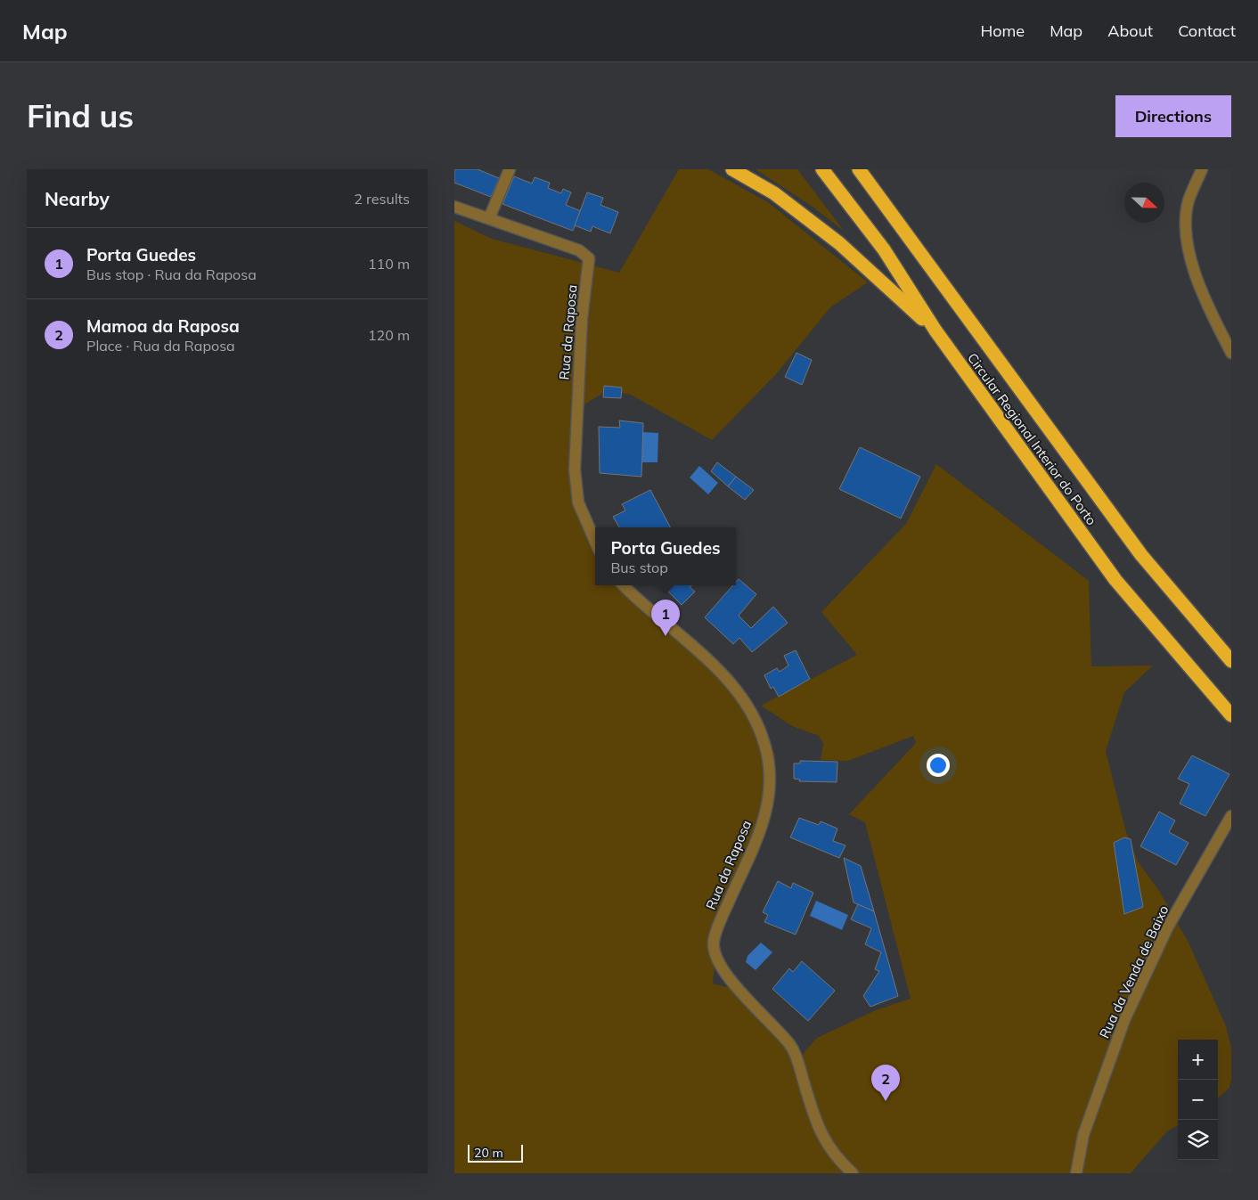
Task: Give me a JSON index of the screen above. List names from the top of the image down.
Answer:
{
  "streets": {
    "highway": ["Circular Regional Interior do Porto"],
    "street": ["Rua da Raposa", "Rua da Venda de Baixo"]
  },
  "scale_bar": "20 m",
  "north": "right",
  "page": {
    "header": "Map",
    "nav": [
      "Home",
      "Map",
      "About",
      "Contact"
    ],
    "buttons": "Directions",
    "title": "Find us",
    "heading": ["Nearby", "2 results"],
    "list": [
      {
        "mark": "1",
        "name": "Porta Guedes",
        "note": "Bus stop · Rua da Raposa",
        "value": "110 m"
      },
      {
        "mark": "2",
        "name": "Mamoa da Raposa",
        "note": "Place · Rua da Raposa",
        "value": "120 m"
      }
    ],
    "popup": ["Porta Guedes", "Bus stop"],
    "pins": ["1", "2"],
    "map_buttons": ["+", "−"],
    "scale": "20 m"
  }
}
